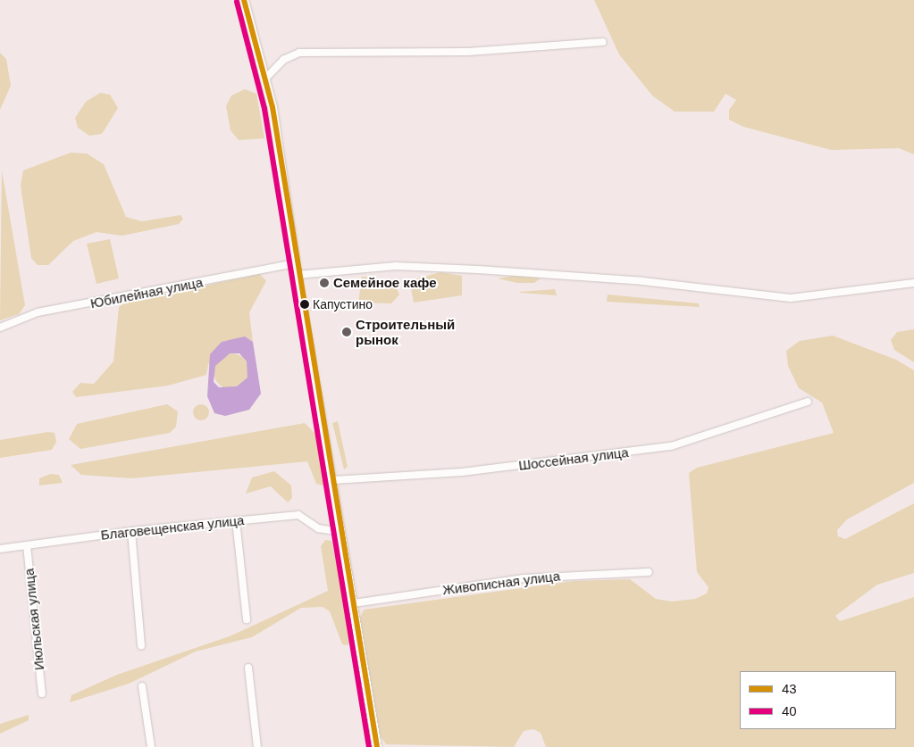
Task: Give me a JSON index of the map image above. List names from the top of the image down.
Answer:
{
  "streets": {
    "street": [
      "Юбилейная улица",
      "Шоссейная улица",
      "Благовещенская улица",
      "Живописная улица",
      "Июльская улица"
    ]
  },
  "crossings": [
    ["Благовещенская улица", "Июльская улица"]
  ],
  "places": ["Семейное кафе", "Капустино", "Строительный рынок"],
  "lines": ["transit line 43", "transit line 40"],
  "legend": ["43", "40"]
}
